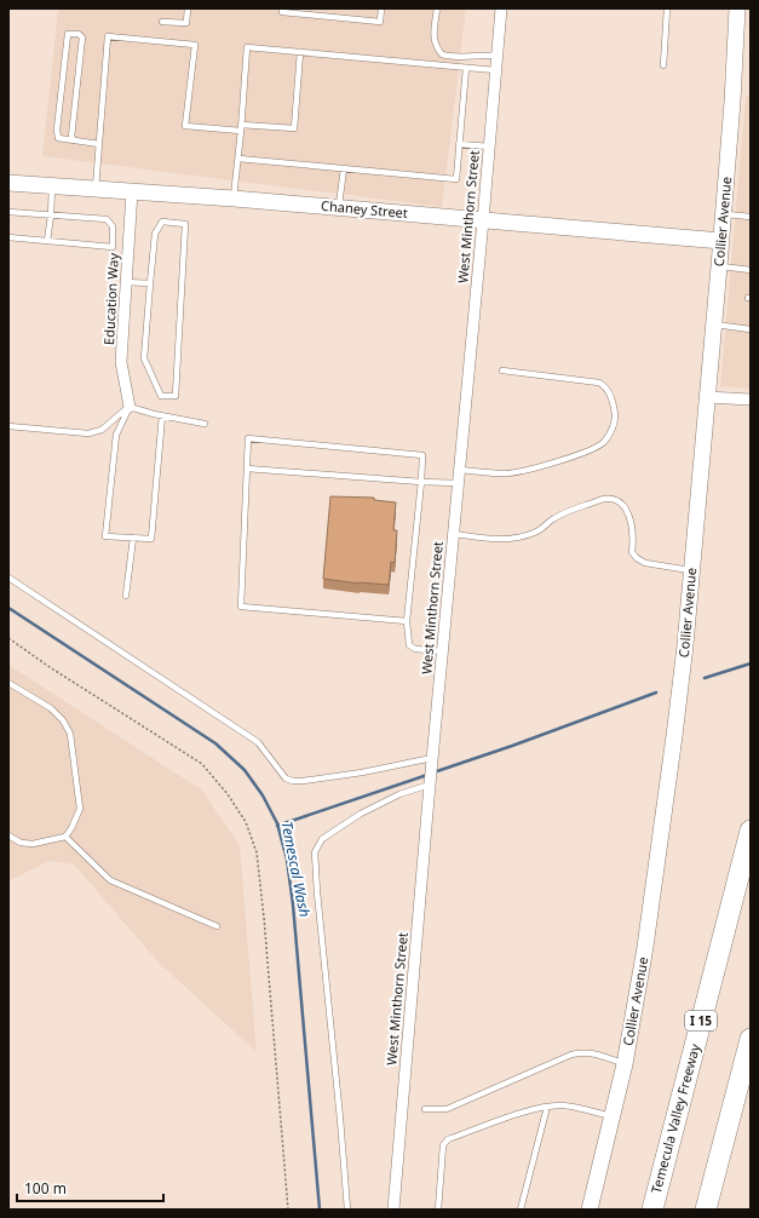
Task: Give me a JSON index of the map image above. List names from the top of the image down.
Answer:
{
  "streets": {
    "highway": ["I 15", "Temecula Valley Freeway"],
    "main road": ["Chaney Street", "Collier Avenue"],
    "street": ["West Minthorn Street", "Education Way"]
  },
  "crossings": [
    ["Chaney Street", "West Minthorn Street"],
    ["Chaney Street", "Collier Avenue"],
    ["Chaney Street", "Education Way"]
  ],
  "water": ["Temescal Wash"],
  "scale_bar": "100 m"
}
